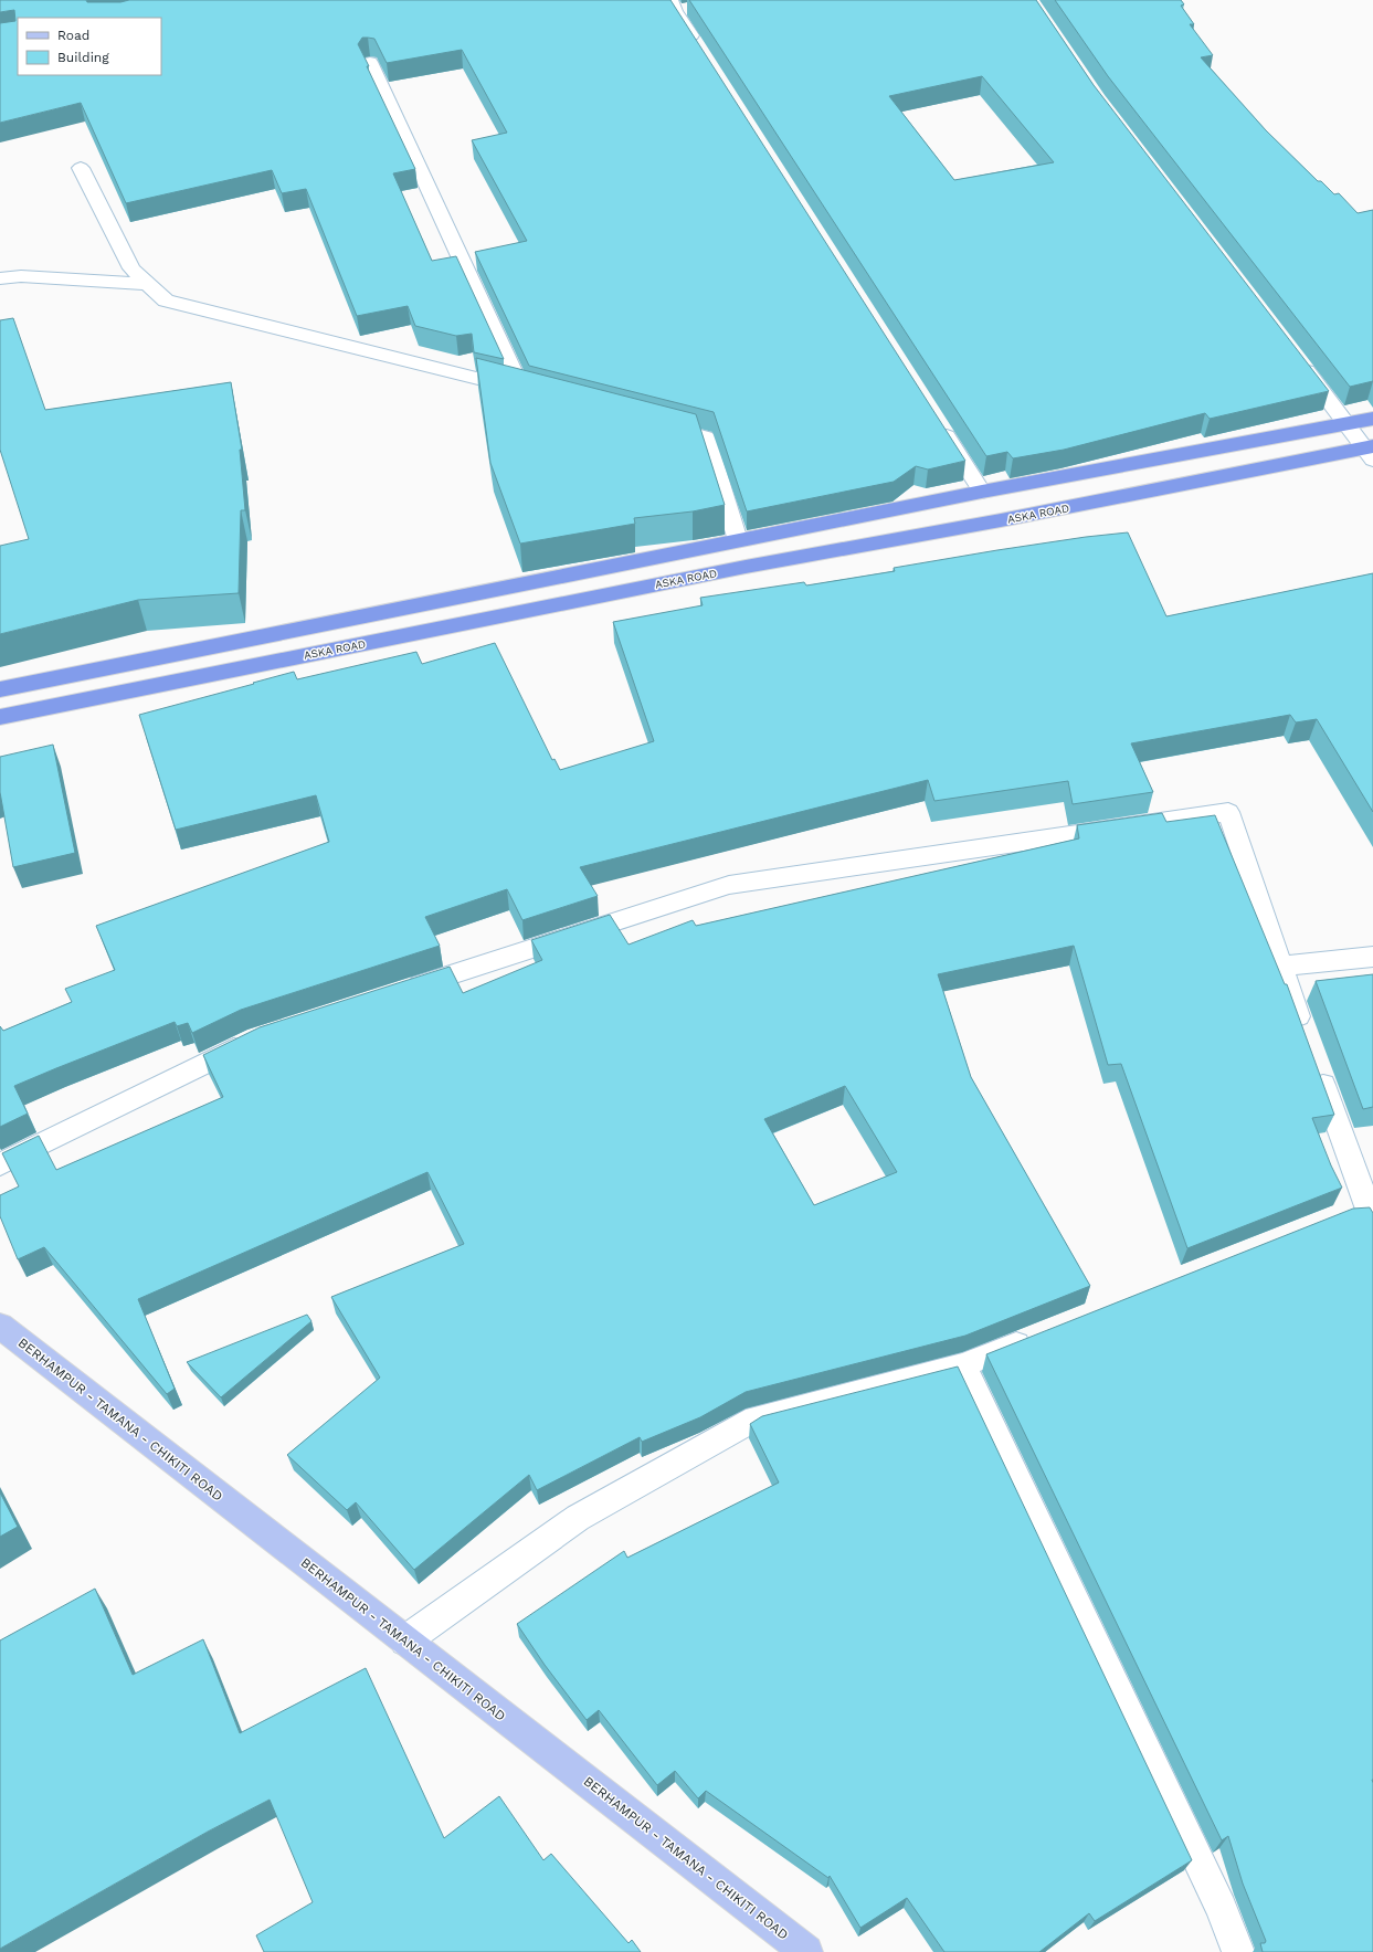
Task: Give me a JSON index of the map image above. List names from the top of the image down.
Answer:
{
  "streets": {
    "highway": ["ASKA ROAD"],
    "main road": ["BERHAMPUR - TAMANA - CHIKITI ROAD"]
  },
  "legend": ["Road", "Building"]
}
